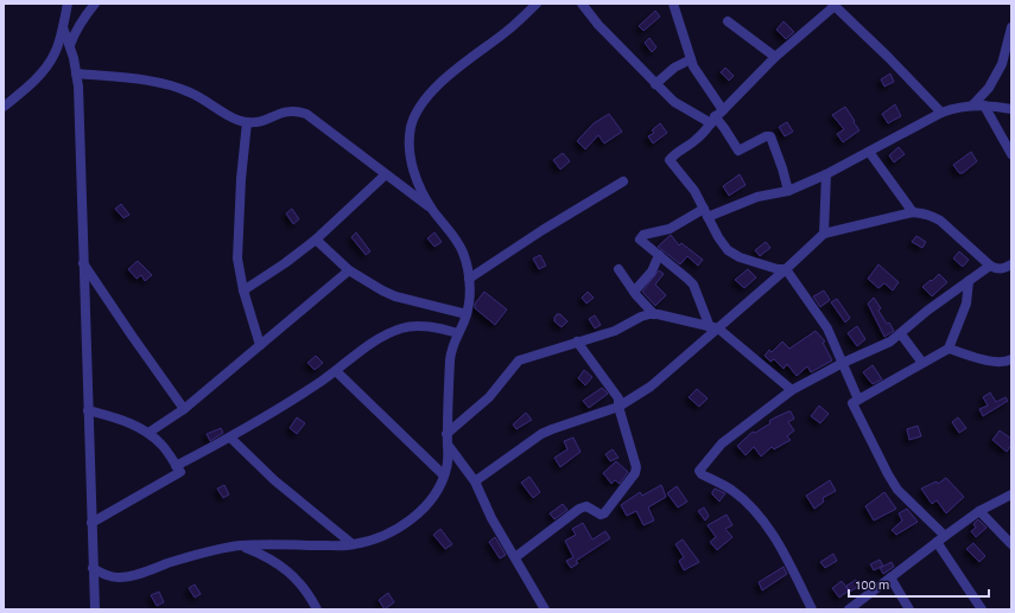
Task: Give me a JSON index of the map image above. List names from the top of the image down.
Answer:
{
  "scale_bar": "100 m"
}
